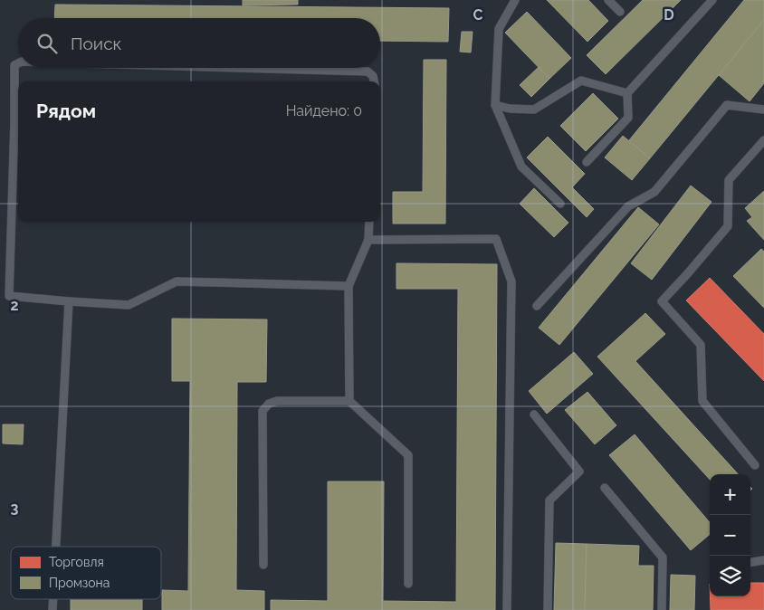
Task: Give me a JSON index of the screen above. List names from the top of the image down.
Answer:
{
  "legend": ["Торговля", "Промзона"],
  "page": {
    "search": "Поиск",
    "heading": ["Рядом", "Найдено: 0"],
    "map_buttons": ["+", "−"]
  },
  "grid": {
    "columns": ["C", "D"],
    "rows": ["2", "3"]
  }
}
